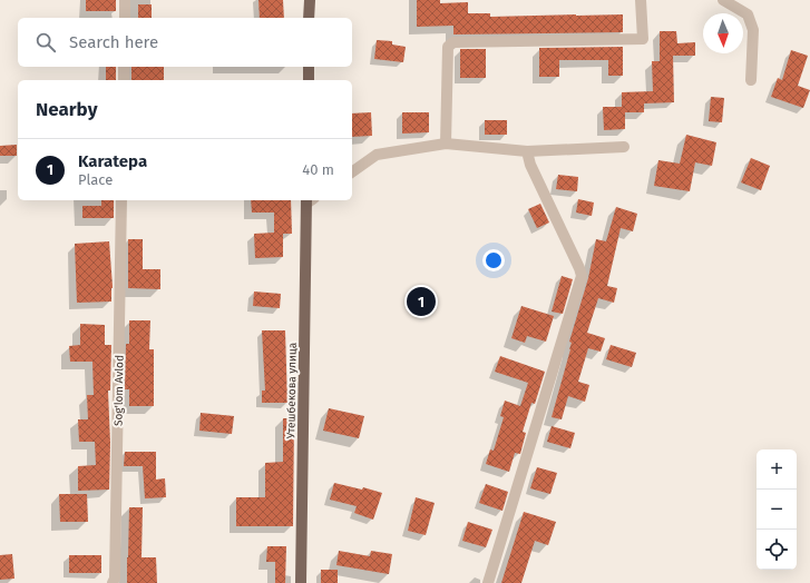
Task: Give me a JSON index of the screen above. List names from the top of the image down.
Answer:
{
  "streets": {
    "main road": ["Утешбекова улица"],
    "street": ["Sog'lom Avlod"]
  },
  "north": "bottom",
  "page": {
    "search": "Search here",
    "heading": "Nearby",
    "list": [
      {
        "mark": "1",
        "name": "Karatepa",
        "note": "Place",
        "value": "40 m"
      }
    ],
    "pins": "1",
    "map_buttons": ["+", "−"]
  }
}
